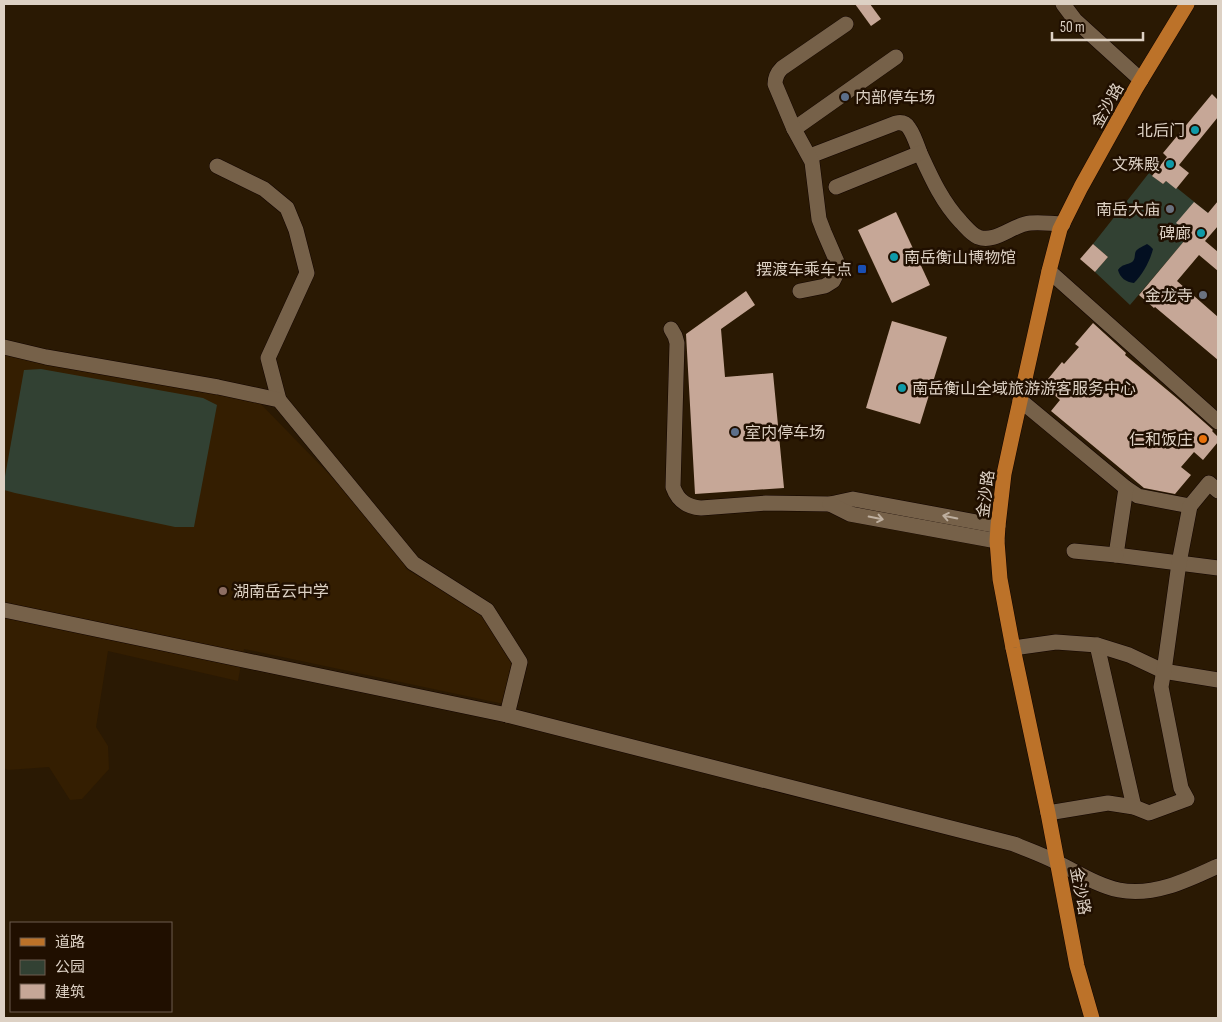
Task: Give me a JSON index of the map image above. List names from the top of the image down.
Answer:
{
  "streets": {
    "main road": ["金沙路"]
  },
  "places": {
    "other": [
      "内部停车场",
      "北后门",
      "文殊殿",
      "南岳大庙",
      "碑廊",
      "南岳衡山博物馆",
      "金龙寺",
      "南岳衡山全域旅游游客服务中心",
      "室内停车场",
      "仁和饭庄",
      "湖南岳云中学"
    ],
    "transit": ["摆渡车乘车点"]
  },
  "legend": ["道路", "公园", "建筑"],
  "scale_bar": "50 m"
}
